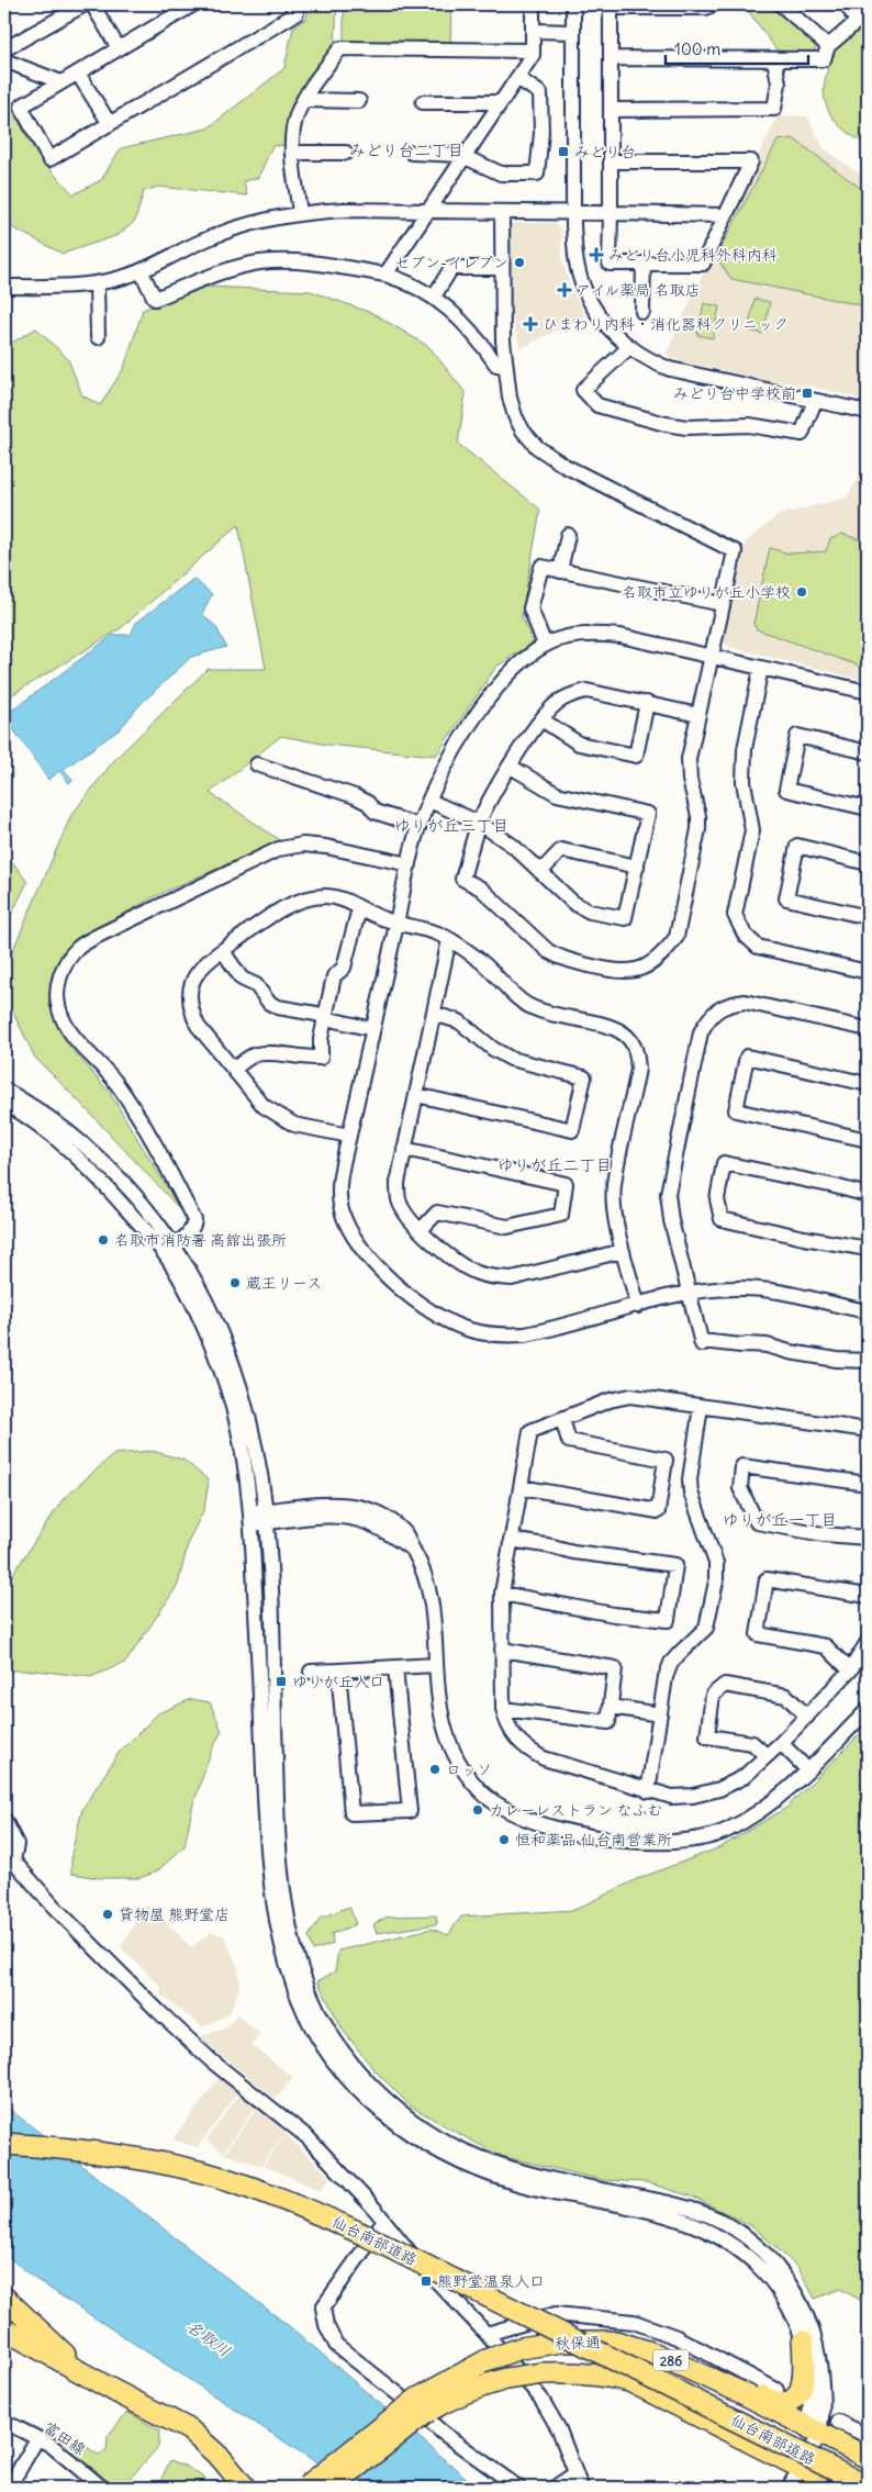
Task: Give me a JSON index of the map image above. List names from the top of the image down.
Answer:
{
  "streets": {
    "highway": ["仙台南部道路", "秋保通", "286"],
    "street": ["富田線"]
  },
  "districts": [
    "みどり台二丁目",
    "ゆりが丘三丁目",
    "ゆりが丘二丁目",
    "ゆりが丘一丁目"
  ],
  "water": ["名取川"],
  "places": {
    "transit": [
      "みどり台",
      "みどり台中学校前",
      "ゆりが丘入口",
      "熊野堂温泉入口"
    ],
    "health": ["みどり台小児科外科内科", "アイル薬局 名取店", "ひまわり内科・消化器科クリニック"],
    "other": [
      "セブン-イレブン",
      "名取市立ゆりが丘小学校",
      "名取市消防署 高舘出張所",
      "蔵王リース",
      "ロッソ",
      "カレーレストラン なふむ",
      "恒和薬品 仙台南営業所",
      "貸物屋 熊野堂店"
    ]
  },
  "scale_bar": "100 m"
}
